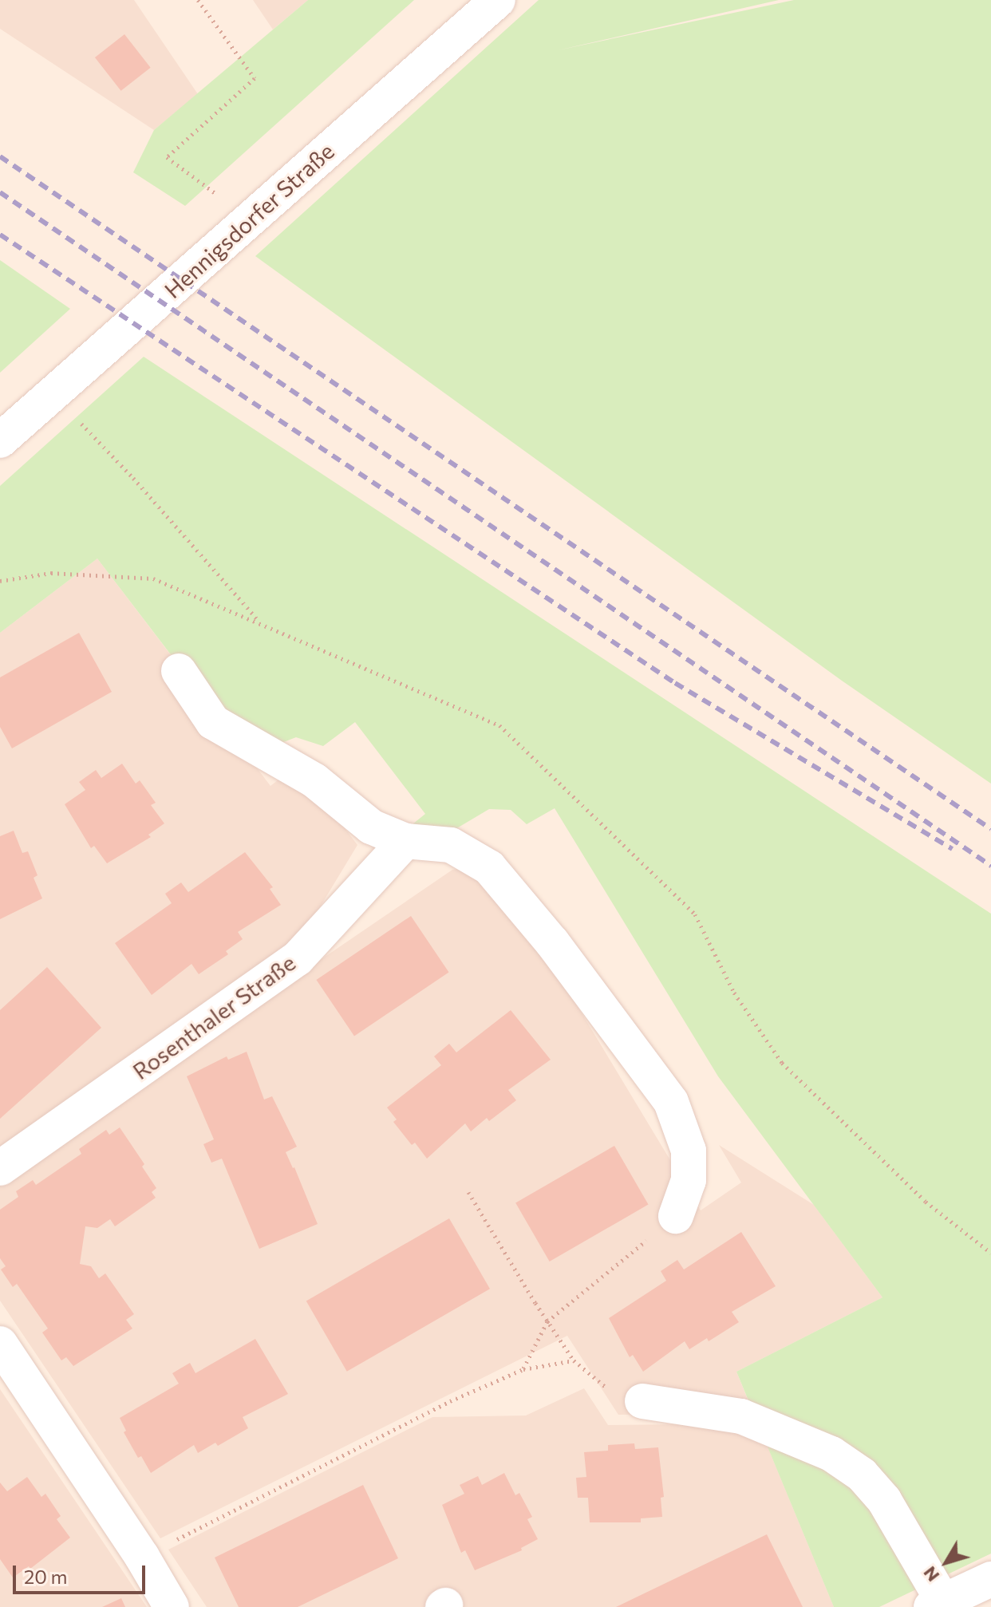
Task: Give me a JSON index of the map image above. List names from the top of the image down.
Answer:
{
  "streets": {
    "street": ["Hennigsdorfer Straße", "Rosenthaler Straße"]
  },
  "scale_bar": "20 m",
  "north": "bottom left"
}
